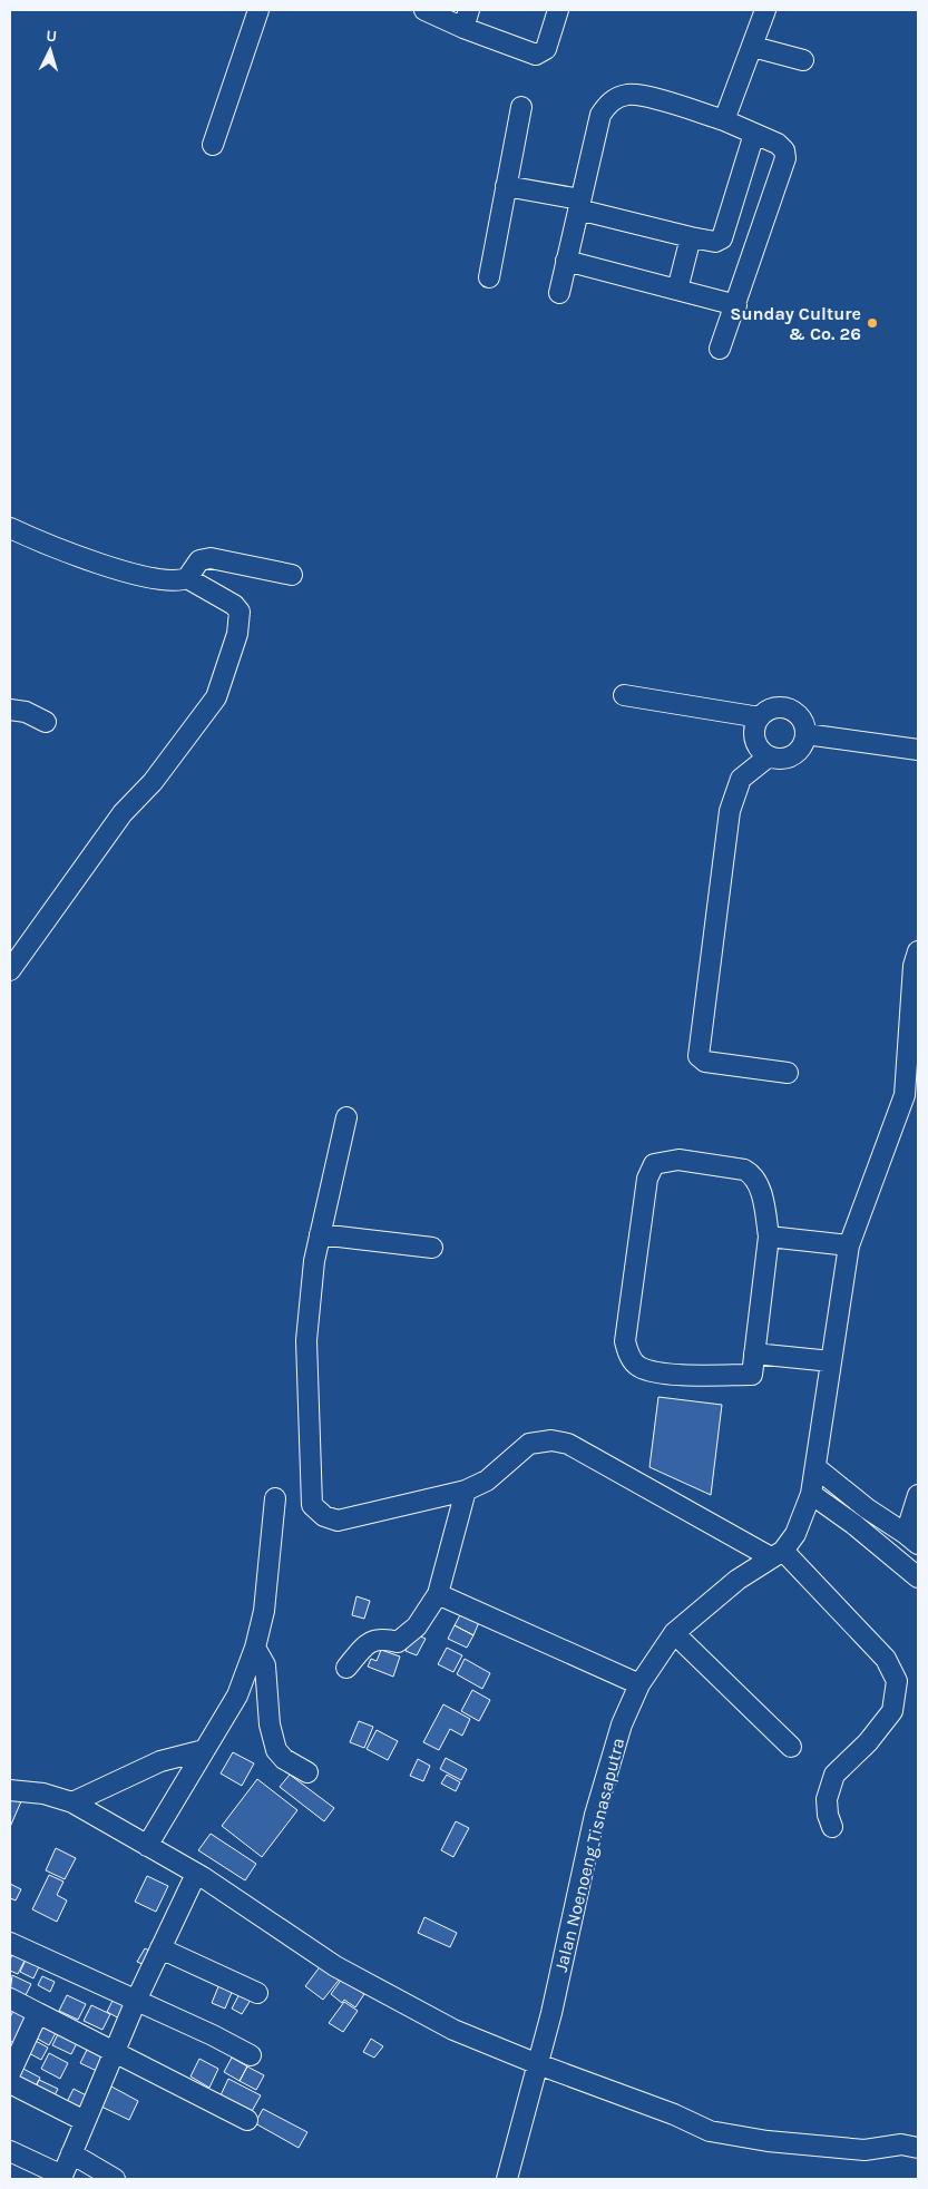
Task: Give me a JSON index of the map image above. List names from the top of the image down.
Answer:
{
  "streets": {
    "street": ["Jalan Noenoeng Tisnasaputra"]
  },
  "places": ["Sunday Culture & Co. 26"],
  "north": "top"
}
